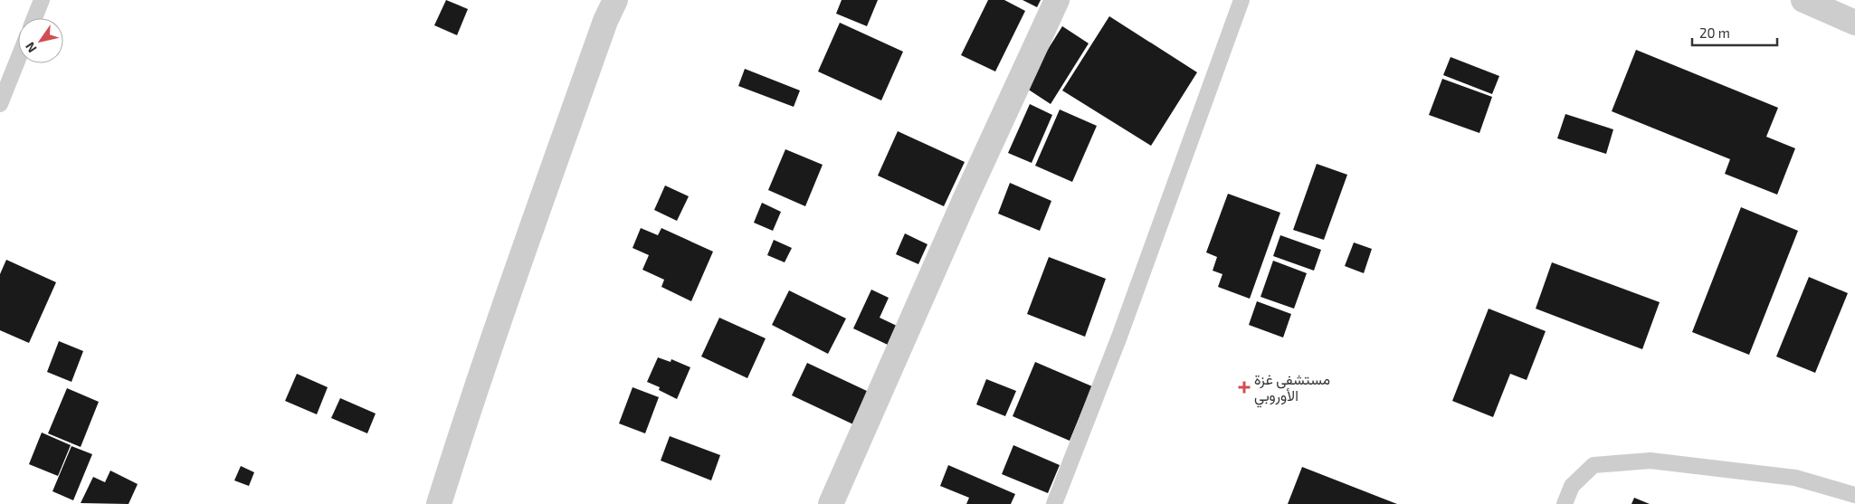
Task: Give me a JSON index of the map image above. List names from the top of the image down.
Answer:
{
  "places": {
    "health": ["مستشفى غزة الأوروبي"]
  },
  "scale_bar": "20 m",
  "north": "bottom left"
}
